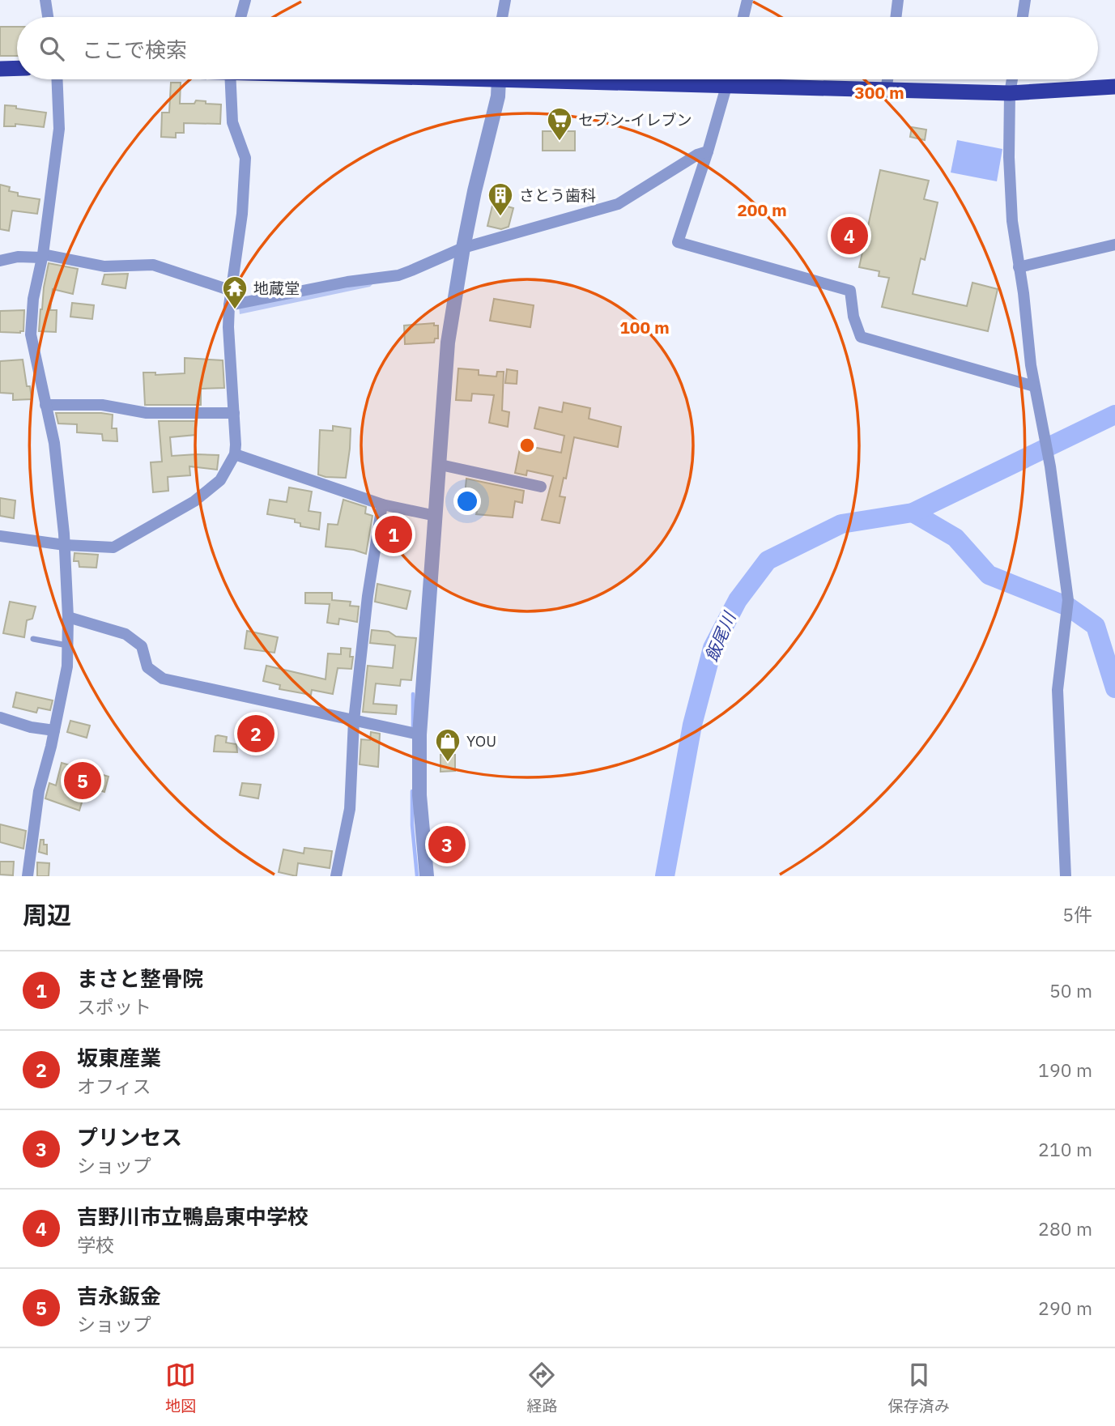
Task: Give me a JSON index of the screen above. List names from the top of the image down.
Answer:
{
  "water": ["飯尾川"],
  "places": {
    "supermarket": ["セブン-イレブン"],
    "building": ["さとう歯科"],
    "temple": ["地蔵堂"],
    "shop": ["YOU"]
  },
  "page": {
    "search": "ここで検索",
    "pins": [
      "4",
      "1",
      "2",
      "5",
      "3"
    ],
    "heading": ["周辺", "5件"],
    "list": [
      {
        "mark": "1",
        "name": "まさと整骨院",
        "note": "スポット",
        "value": "50 m"
      },
      {
        "mark": "2",
        "name": "坂東産業",
        "note": "オフィス",
        "value": "190 m"
      },
      {
        "mark": "3",
        "name": "プリンセス",
        "note": "ショップ",
        "value": "210 m"
      },
      {
        "mark": "4",
        "name": "吉野川市立鴨島東中学校",
        "note": "学校",
        "value": "280 m"
      },
      {
        "mark": "5",
        "name": "吉永鈑金",
        "note": "ショップ",
        "value": "290 m"
      }
    ],
    "nav": ["地図", "経路", "保存済み"]
  },
  "rings": ["300 m", "200 m", "100 m"]
}
